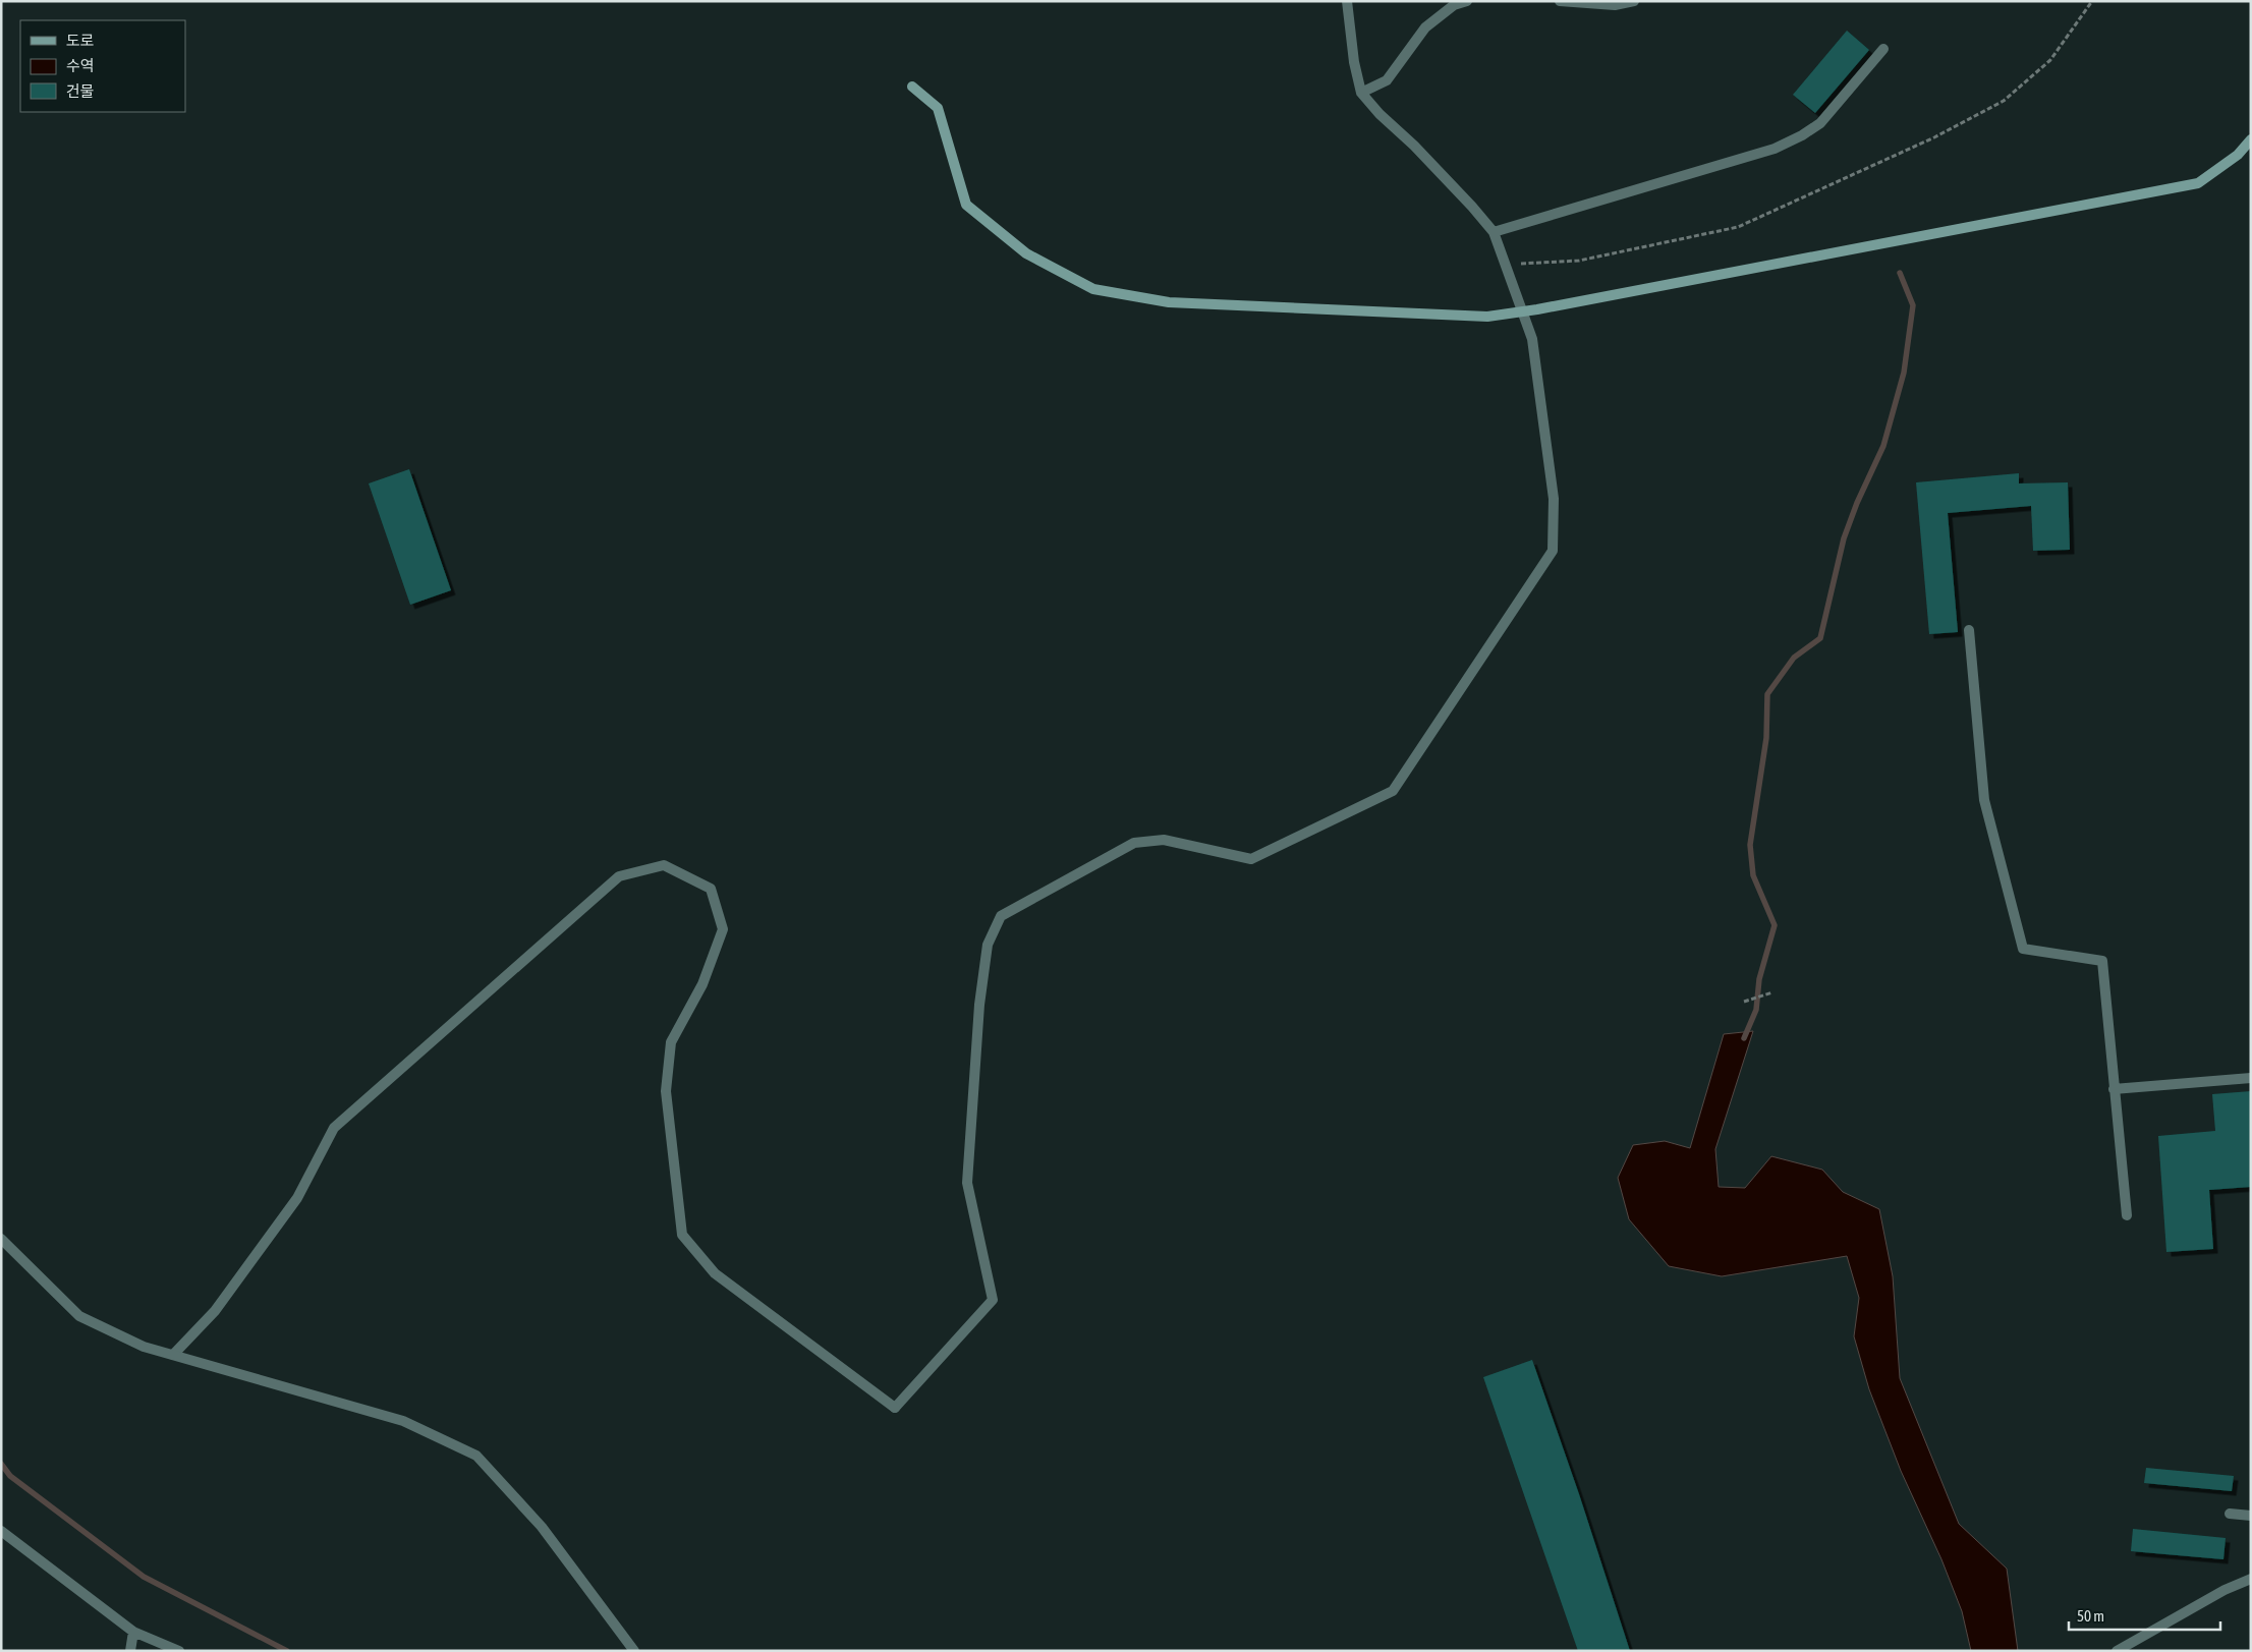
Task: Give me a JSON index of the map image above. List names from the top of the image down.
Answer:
{
  "legend": ["도로", "수역", "건물"],
  "scale_bar": "50 m"
}
